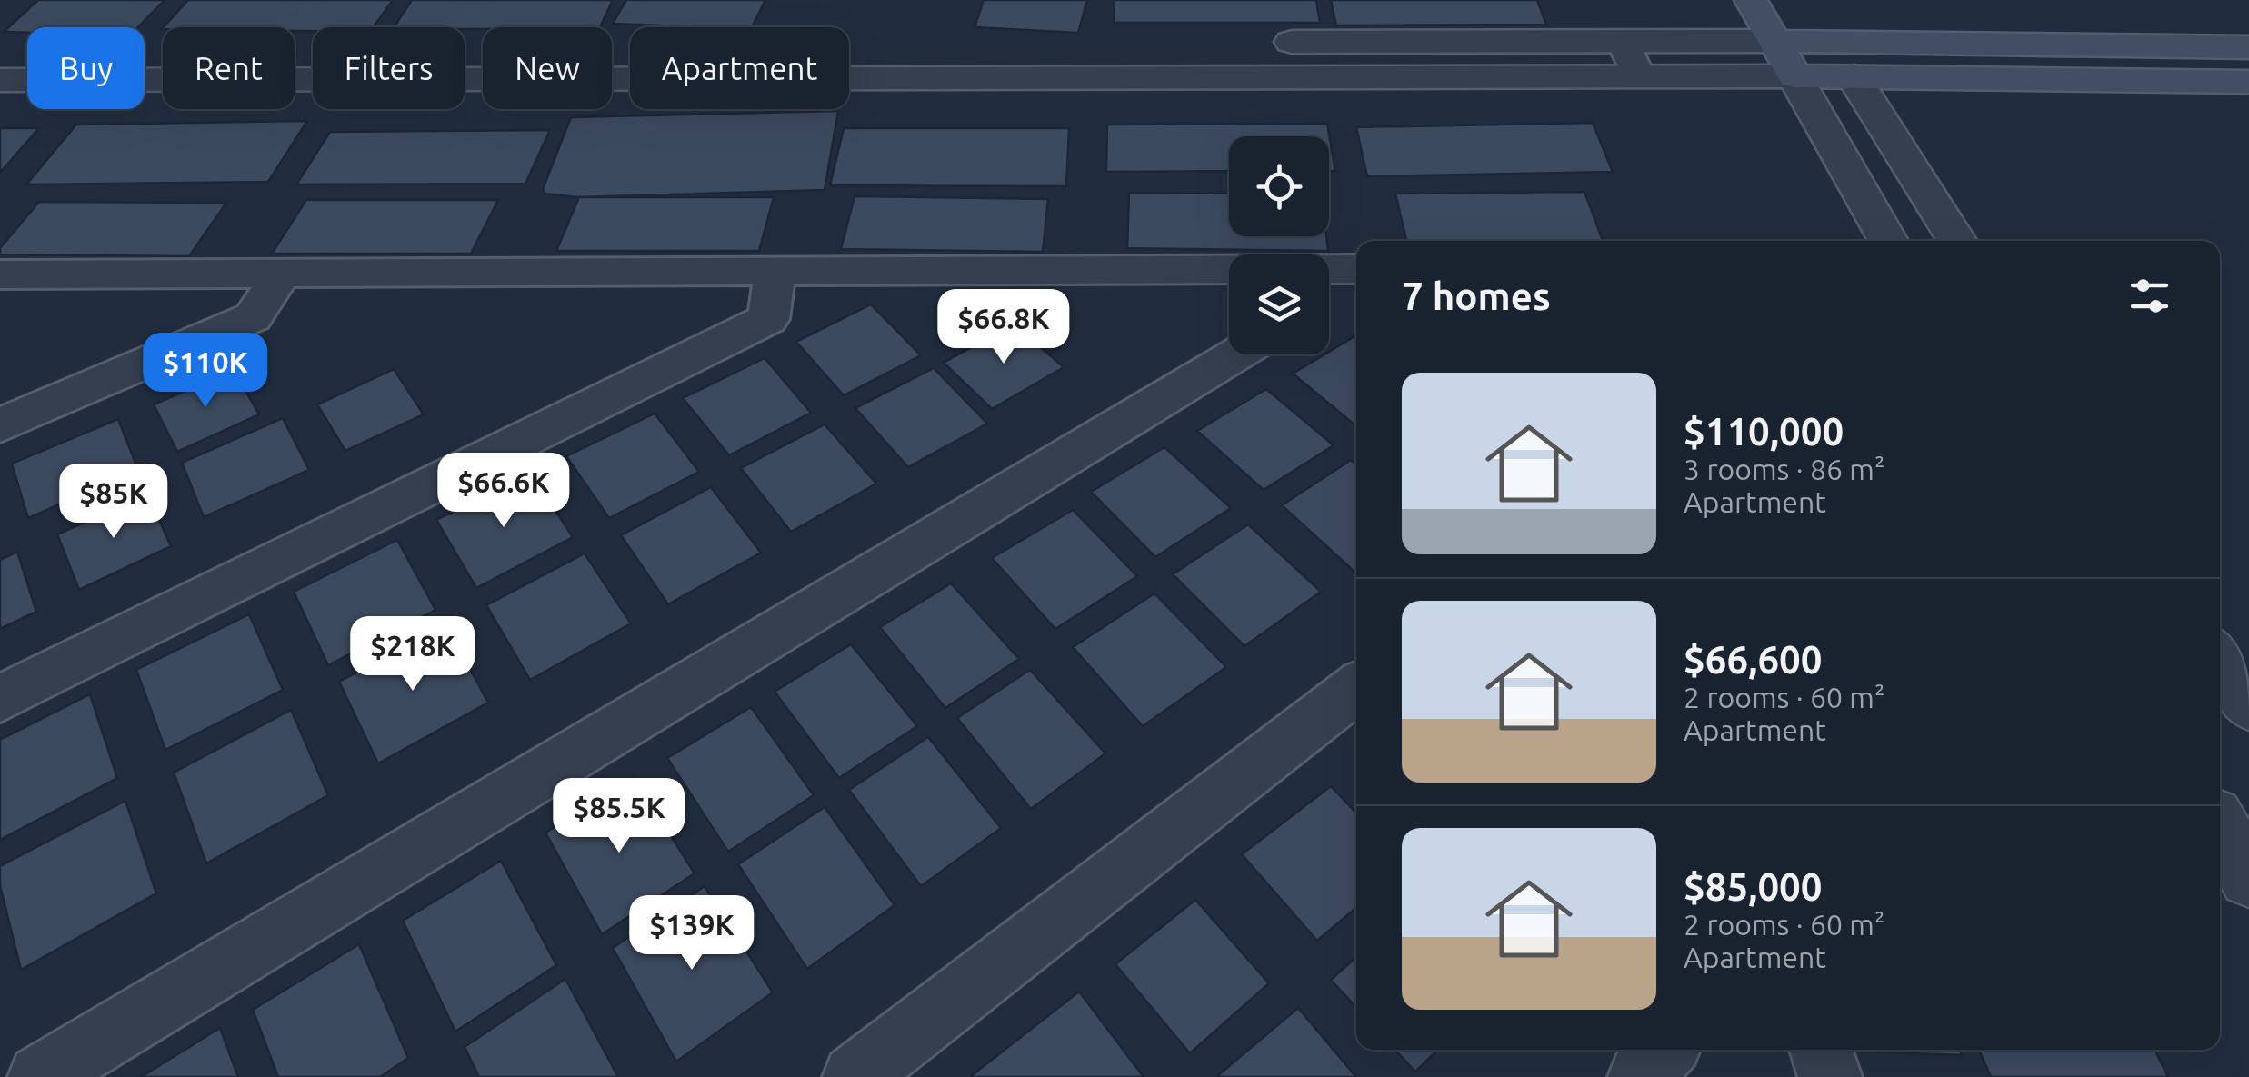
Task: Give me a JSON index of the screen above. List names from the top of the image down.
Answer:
{
  "page": {
    "chip": [
      "Buy",
      "Rent",
      "Filters",
      "New",
      "Apartment"
    ],
    "heading": "7 homes",
    "price": [
      "$66.8K",
      "$110K",
      "$66.6K",
      "$85K",
      "$218K",
      "$85.5K",
      "$139K"
    ],
    "list": [
      {
        "name": "$110,000",
        "note": "3 rooms · 86 m² · Apartment"
      },
      {
        "name": "$66,600",
        "note": "2 rooms · 60 m² · Apartment"
      },
      {
        "name": "$85,000",
        "note": "2 rooms · 60 m² · Apartment"
      }
    ]
  }
}
